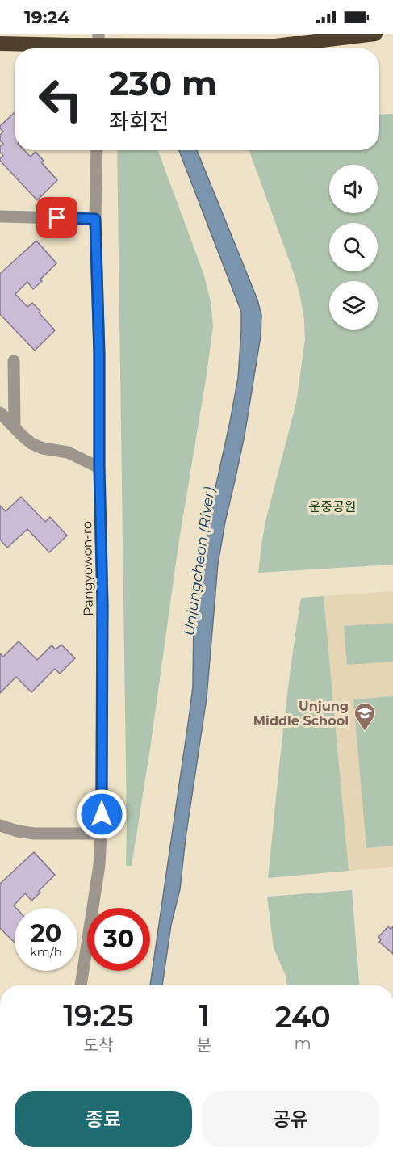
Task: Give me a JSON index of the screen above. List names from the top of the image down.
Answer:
{
  "streets": {
    "street": ["Pangyowon-ro"]
  },
  "water": ["Unjungcheon (River)"],
  "parks": ["운중공원"],
  "places": {
    "school or university": ["Unjung Middle School"]
  },
  "page": {
    "status": "19:24",
    "turn": ["230 m", "좌회전"],
    "speed": "20 km/h",
    "limit": "30",
    "eta": [
      "19:25",
      "도착",
      "1",
      "분",
      "240",
      "m"
    ],
    "buttons": ["종료", "공유"]
  }
}
